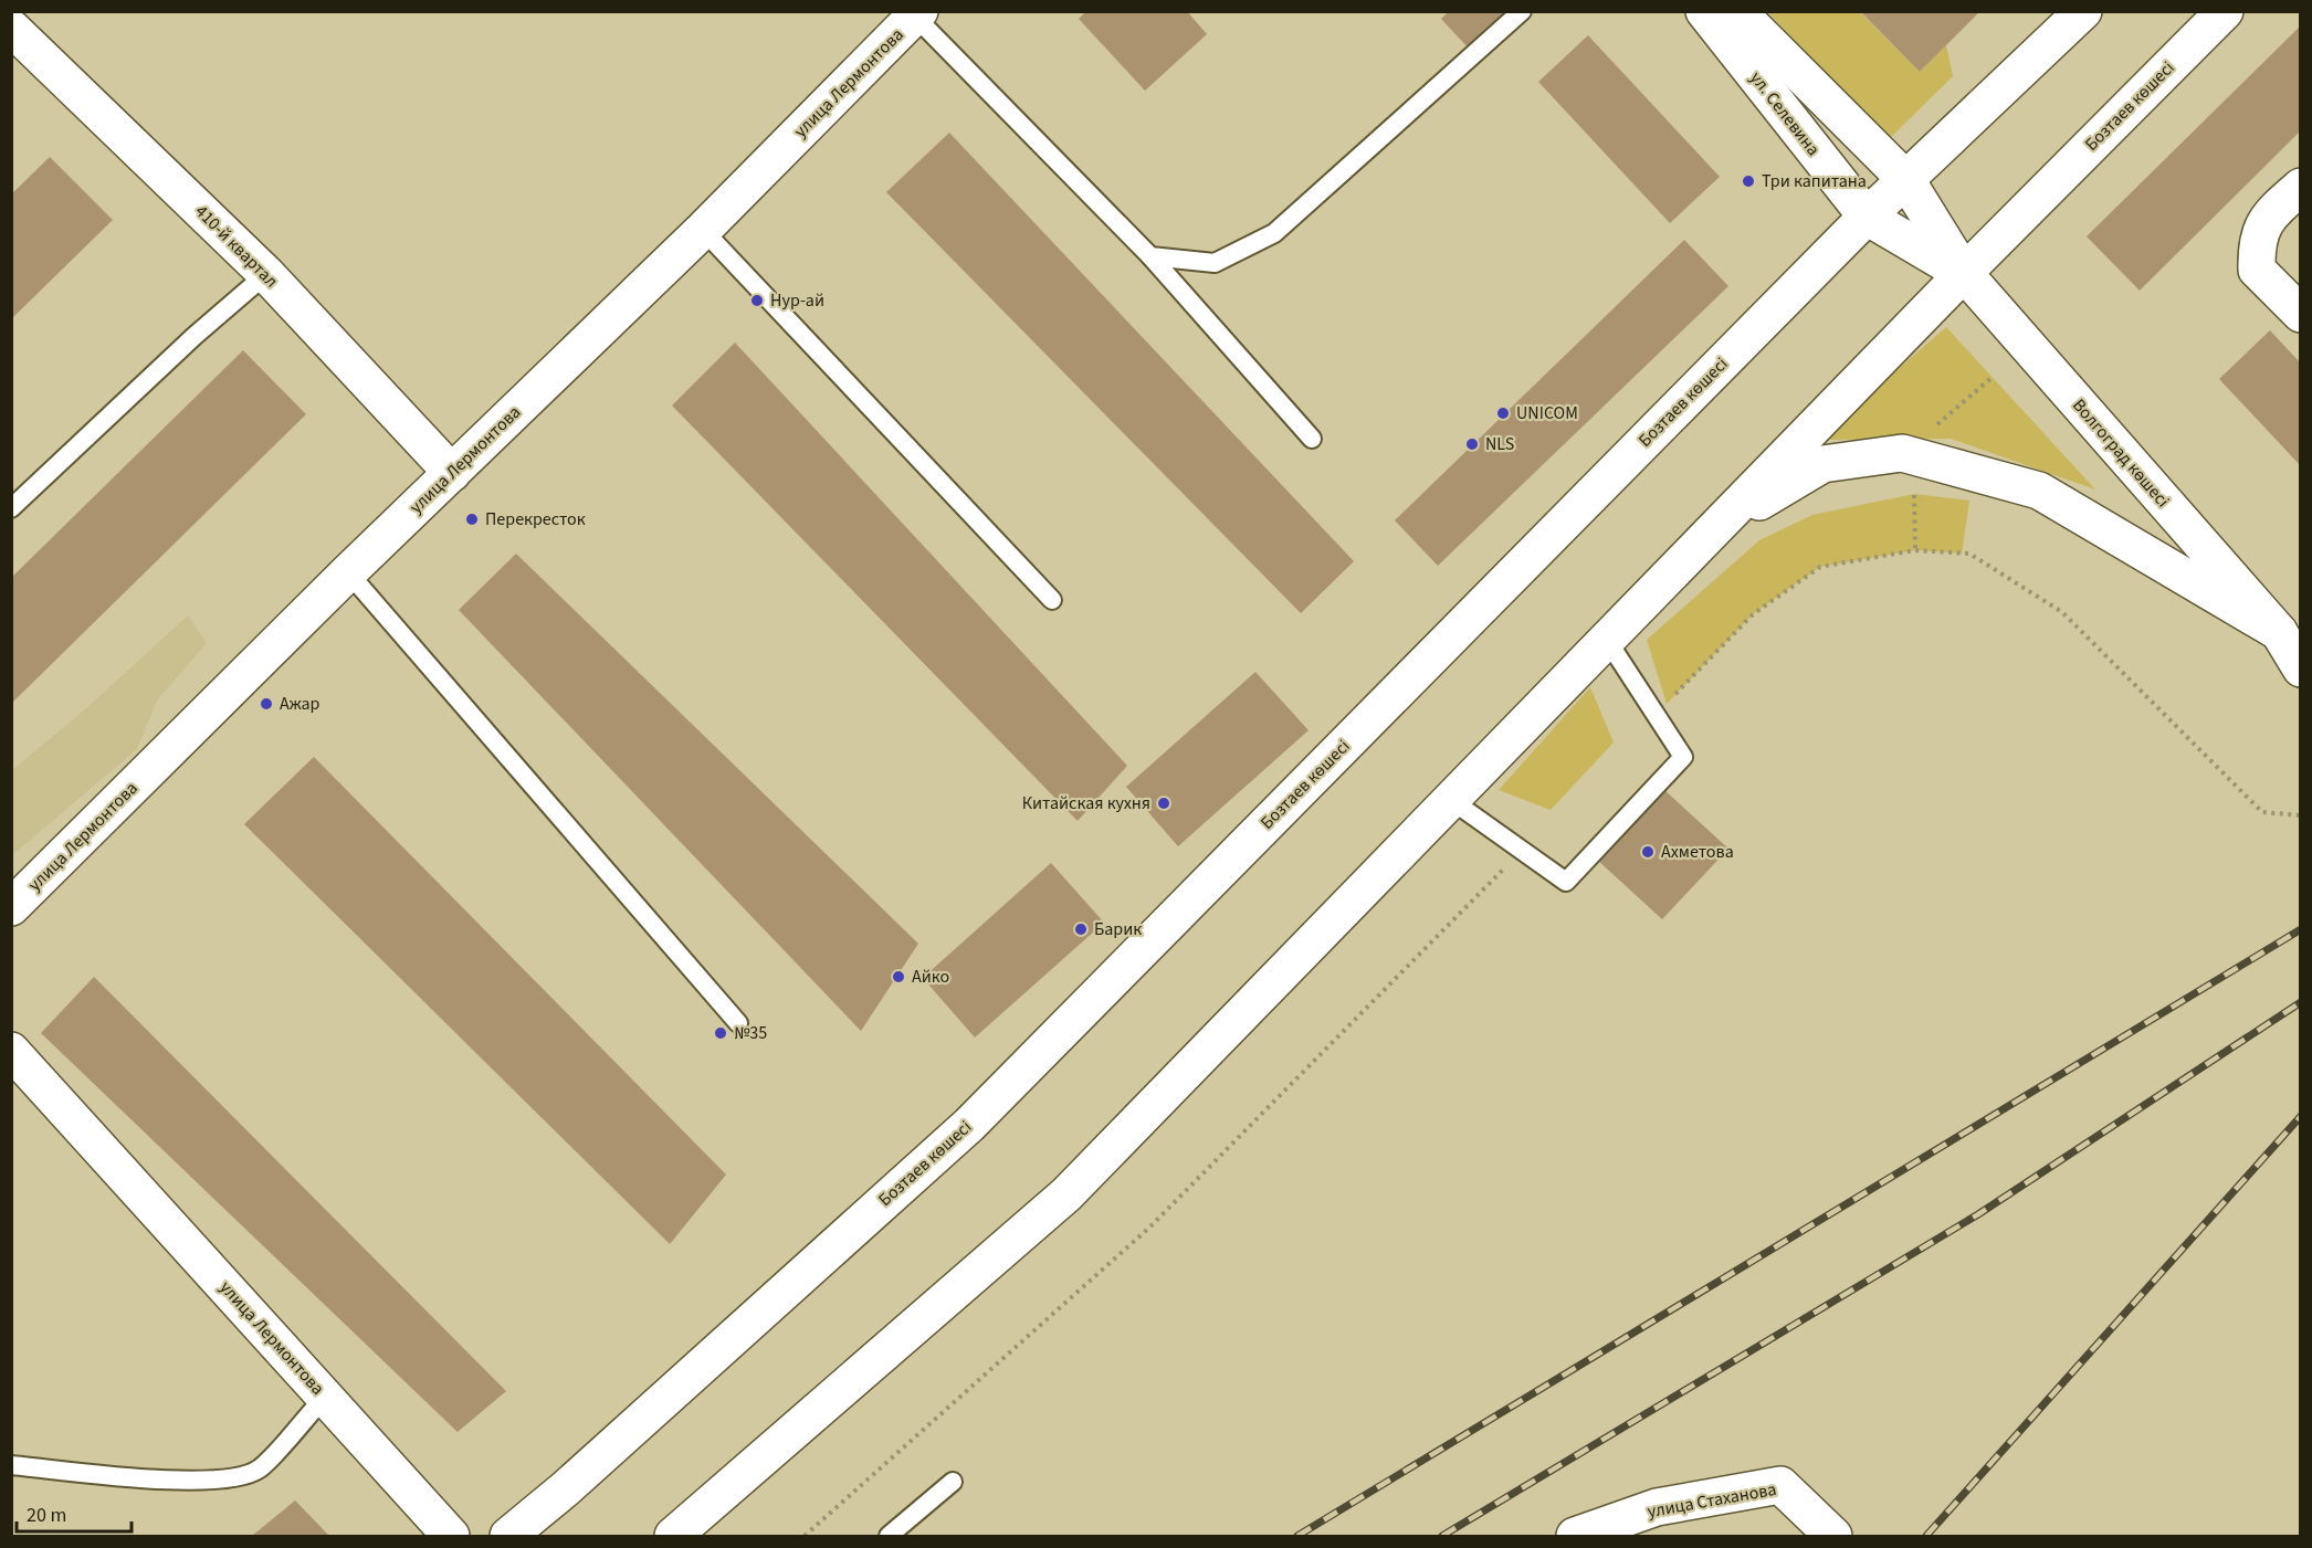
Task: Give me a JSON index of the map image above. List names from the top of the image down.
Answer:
{
  "streets": {
    "main road": [
      "улица Лермонтова",
      "Бозтаев көшесі",
      "ул. Селевина",
      "410-й квартал",
      "Волгоград көшесі",
      "улица Стаханова"
    ]
  },
  "crossings": [
    ["улица Лермонтова", "410-й квартал"],
    ["Бозтаев көшесі", "ул. Селевина"],
    ["Бозтаев көшесі", "Волгоград көшесі"],
    ["ул. Селевина", "Волгоград көшесі"]
  ],
  "places": [
    "Три капитана",
    "Нур-ай",
    "UNICOM",
    "NLS",
    "Перекресток",
    "Ажар",
    "Китайская кухня",
    "Ахметова",
    "Барик",
    "Айко",
    "№35"
  ],
  "scale_bar": "20 m"
}
